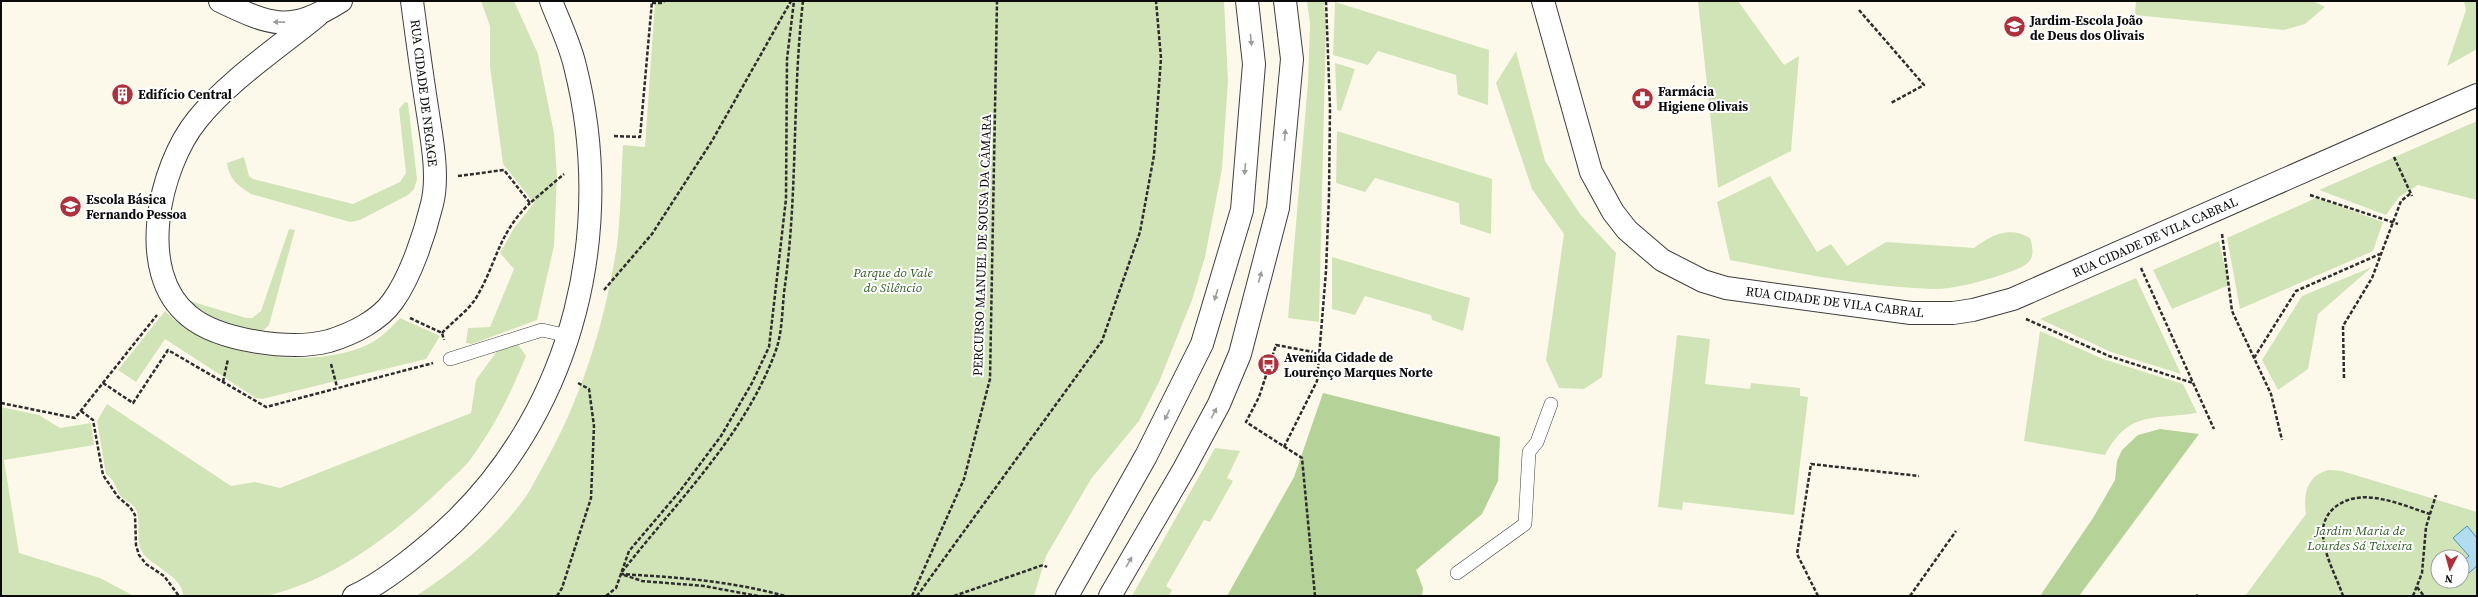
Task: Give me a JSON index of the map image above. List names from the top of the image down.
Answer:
{
  "streets": {
    "street": ["RUA CIDADE DE NEGAGE", "RUA CIDADE DE VILA CABRAL"],
    "path": ["PERCURSO MANUEL DE SOUSA DA CÂMARA"]
  },
  "parks": ["Parque do Vale do Silêncio", "Jardim Maria de Lourdes Sá Teixeira"],
  "places": {
    "school or university": ["Jardim-Escola João de Deus dos Olivais", "Escola Básica Fernando Pessoa"],
    "building": ["Edifício Central"],
    "pharmacy": ["Farmácia Higiene Olivais"],
    "bus stop": ["Avenida Cidade de Lourenço Marques Norte"]
  },
  "north": "bottom"
}
